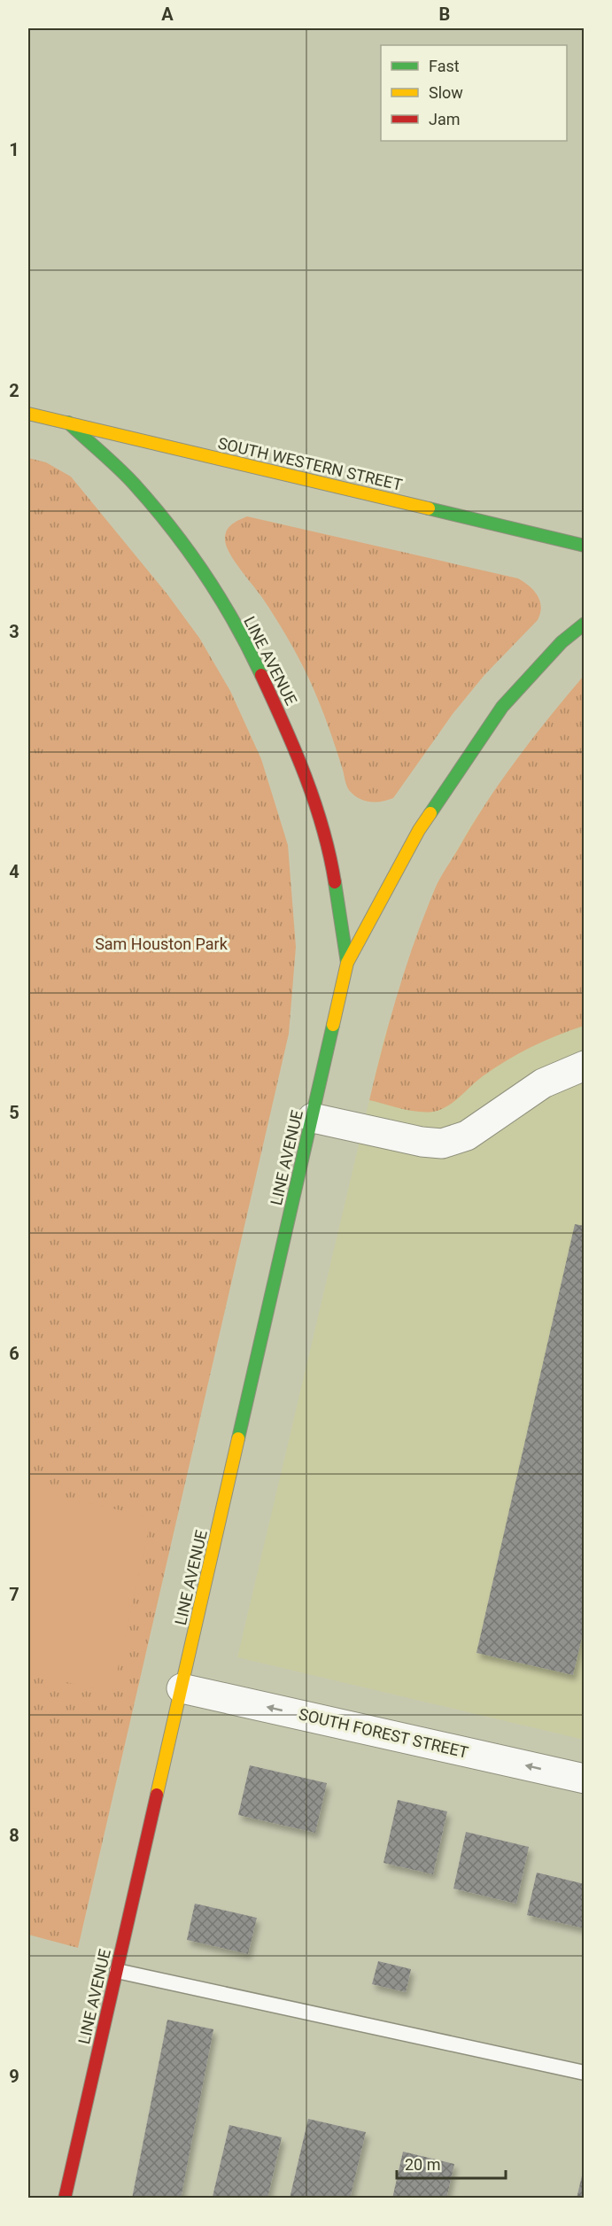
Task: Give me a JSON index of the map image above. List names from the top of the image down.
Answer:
{
  "streets": {
    "main road": ["SOUTH WESTERN STREET", "LINE AVENUE"],
    "street": ["SOUTH FOREST STREET"]
  },
  "crossings": [
    ["SOUTH WESTERN STREET", "LINE AVENUE"],
    ["LINE AVENUE", "SOUTH FOREST STREET"]
  ],
  "one_way": ["SOUTH FOREST STREET"],
  "parks": ["Sam Houston Park"],
  "legend": ["Fast", "Slow", "Jam"],
  "scale_bar": "20 m",
  "grid": {
    "columns": ["A", "B"],
    "rows": [
      "1",
      "2",
      "3",
      "4",
      "5",
      "6",
      "7",
      "8",
      "9"
    ]
  }
}
